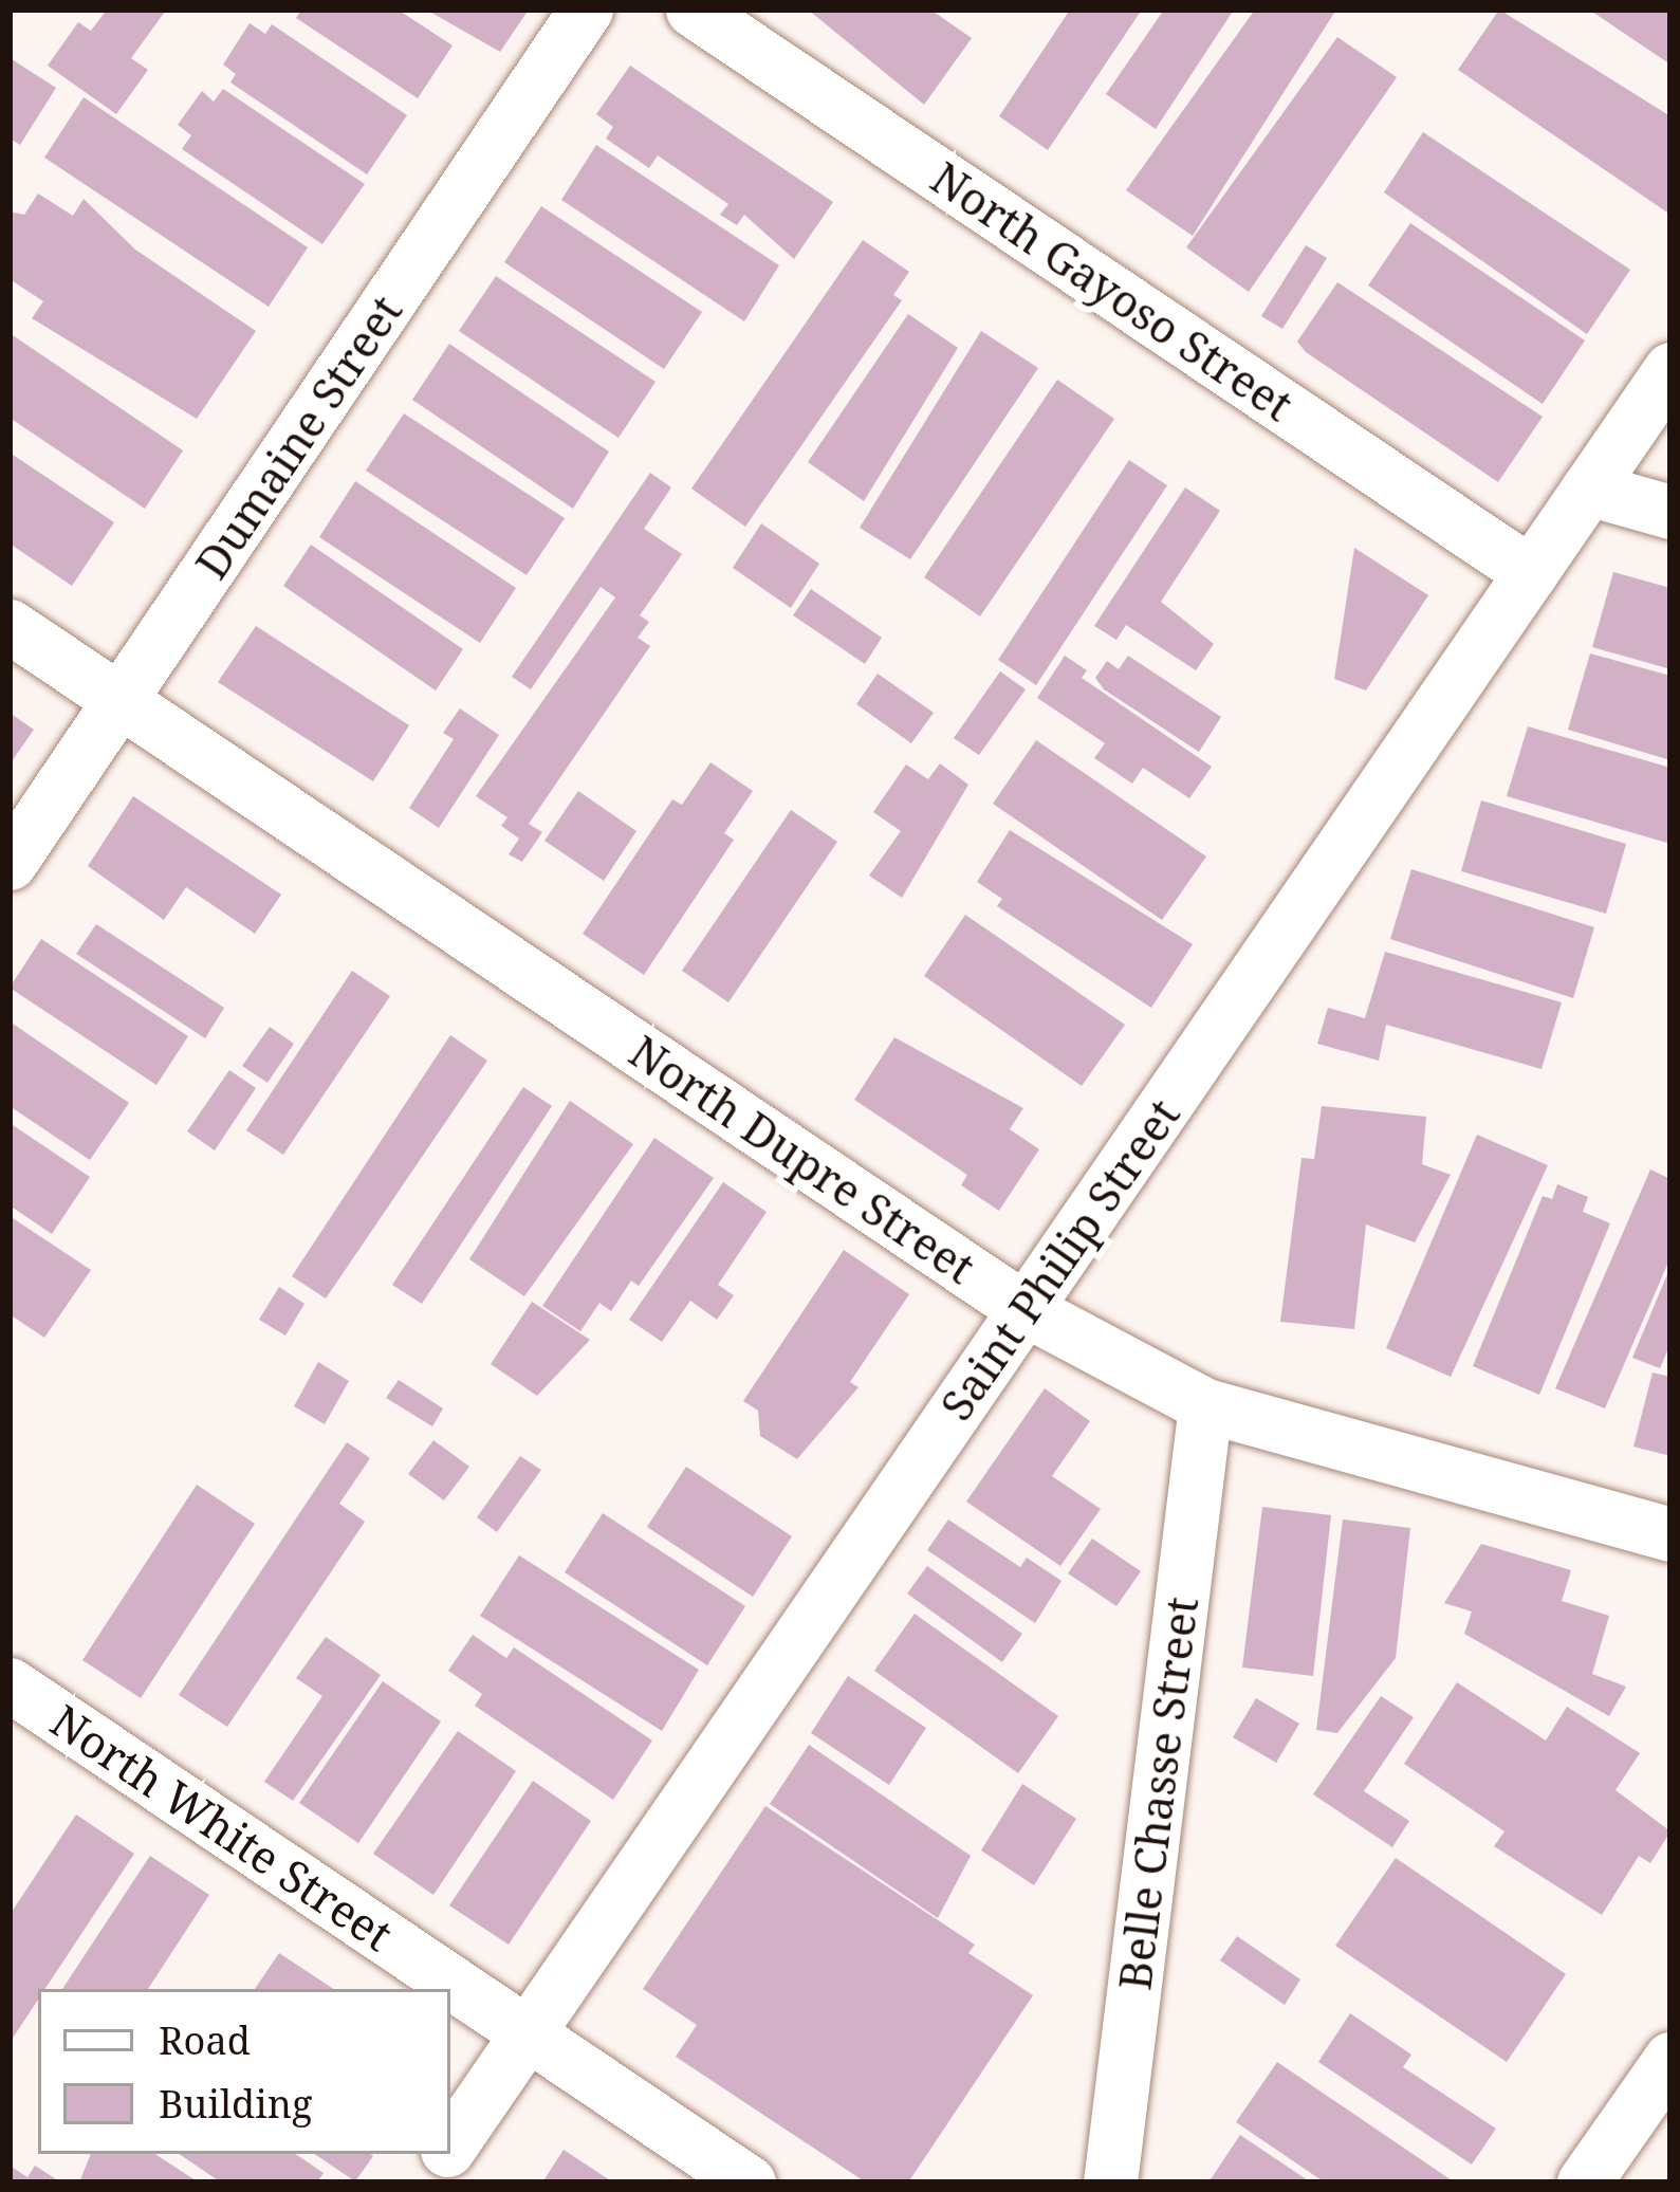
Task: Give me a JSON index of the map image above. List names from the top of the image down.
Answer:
{
  "streets": {
    "street": [
      "North Gayoso Street",
      "Dumaine Street",
      "North Dupre Street",
      "Saint Philip Street",
      "Belle Chasse Street",
      "North White Street"
    ]
  },
  "crossings": [
    ["North Gayoso Street", "Saint Philip Street"],
    ["Dumaine Street", "North Dupre Street"],
    ["North Dupre Street", "Saint Philip Street"],
    ["North Dupre Street", "Belle Chasse Street"],
    ["Saint Philip Street", "North White Street"]
  ],
  "legend": ["Road", "Building"]
}
